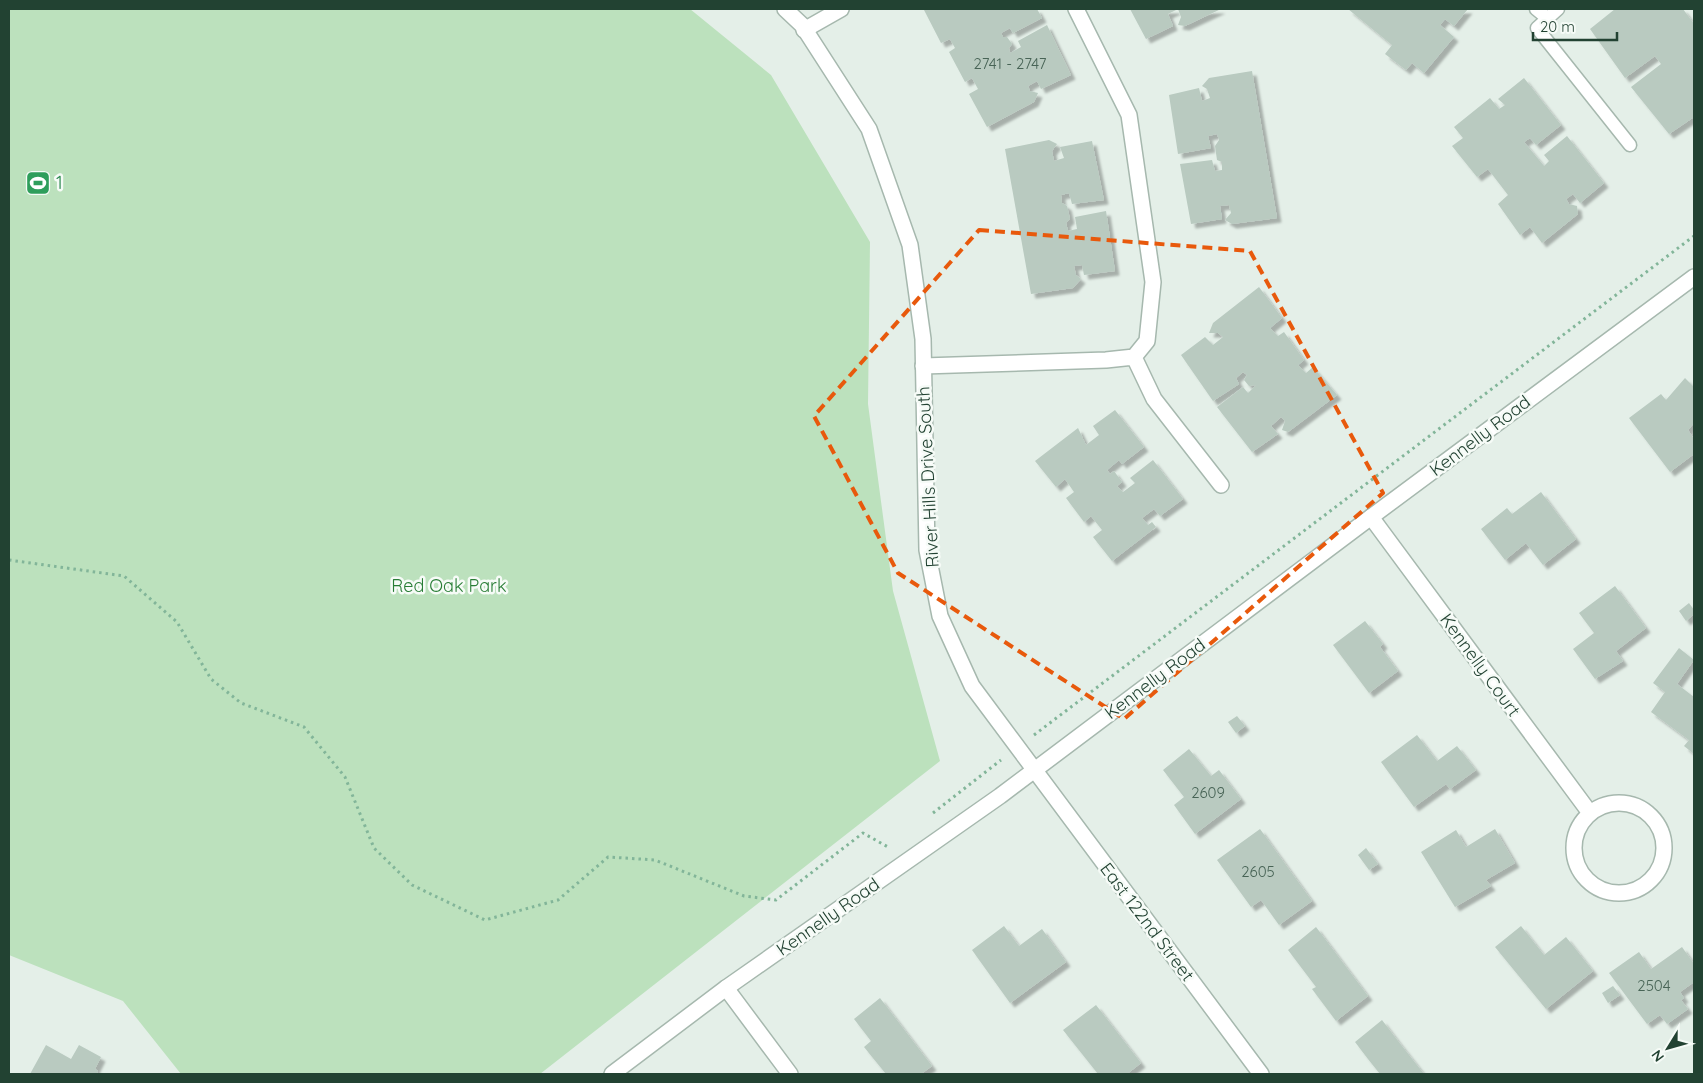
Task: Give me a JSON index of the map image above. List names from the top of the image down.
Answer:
{
  "streets": {
    "street": [
      "Kennelly Road",
      "River Hills Drive South",
      "Kennelly Court",
      "East 122nd Street"
    ]
  },
  "crossings": [
    ["Kennelly Road", "River Hills Drive South"],
    ["Kennelly Road", "Kennelly Court"],
    ["Kennelly Road", "East 122nd Street"],
    ["River Hills Drive South", "East 122nd Street"]
  ],
  "parks": ["Red Oak Park"],
  "places": {
    "sports": ["1"]
  },
  "house_numbers": [
    "2741 - 2747",
    "2609",
    "2605",
    "2504"
  ],
  "scale_bar": "20 m",
  "north": "bottom left"
}
